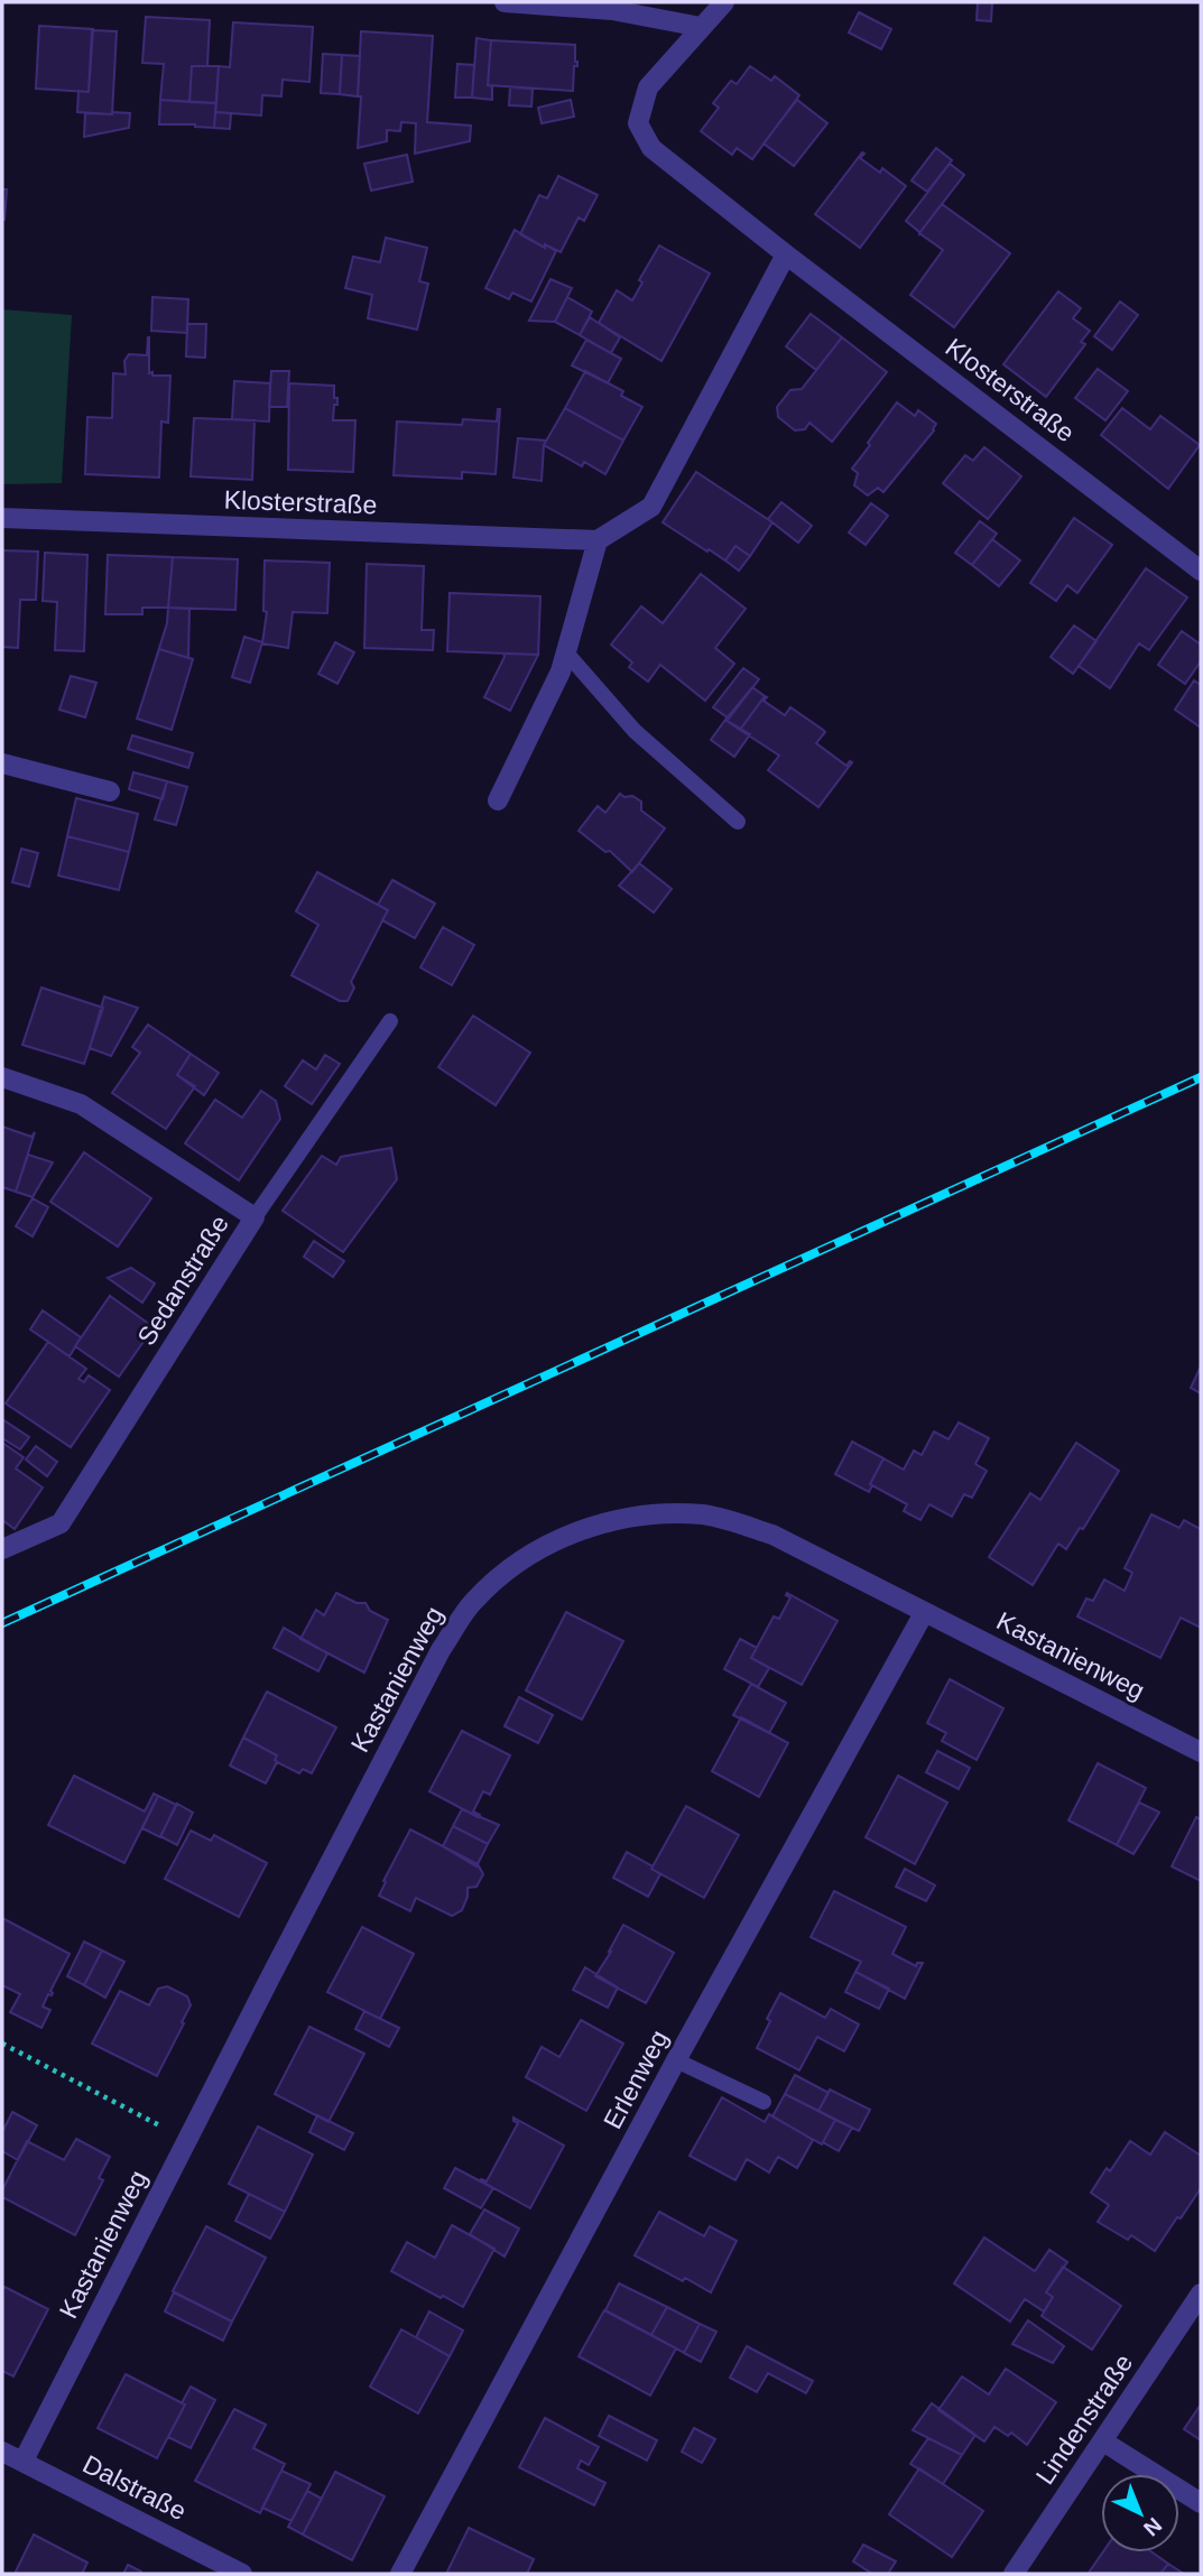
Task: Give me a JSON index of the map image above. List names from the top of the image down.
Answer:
{
  "streets": {
    "street": [
      "Klosterstraße",
      "Sedanstraße",
      "Kastanienweg",
      "Erlenweg",
      "Lindenstraße",
      "Dalstraße"
    ]
  },
  "crossings": [
    ["Kastanienweg", "Erlenweg"],
    ["Kastanienweg", "Dalstraße"]
  ],
  "north": "bottom right"
}
